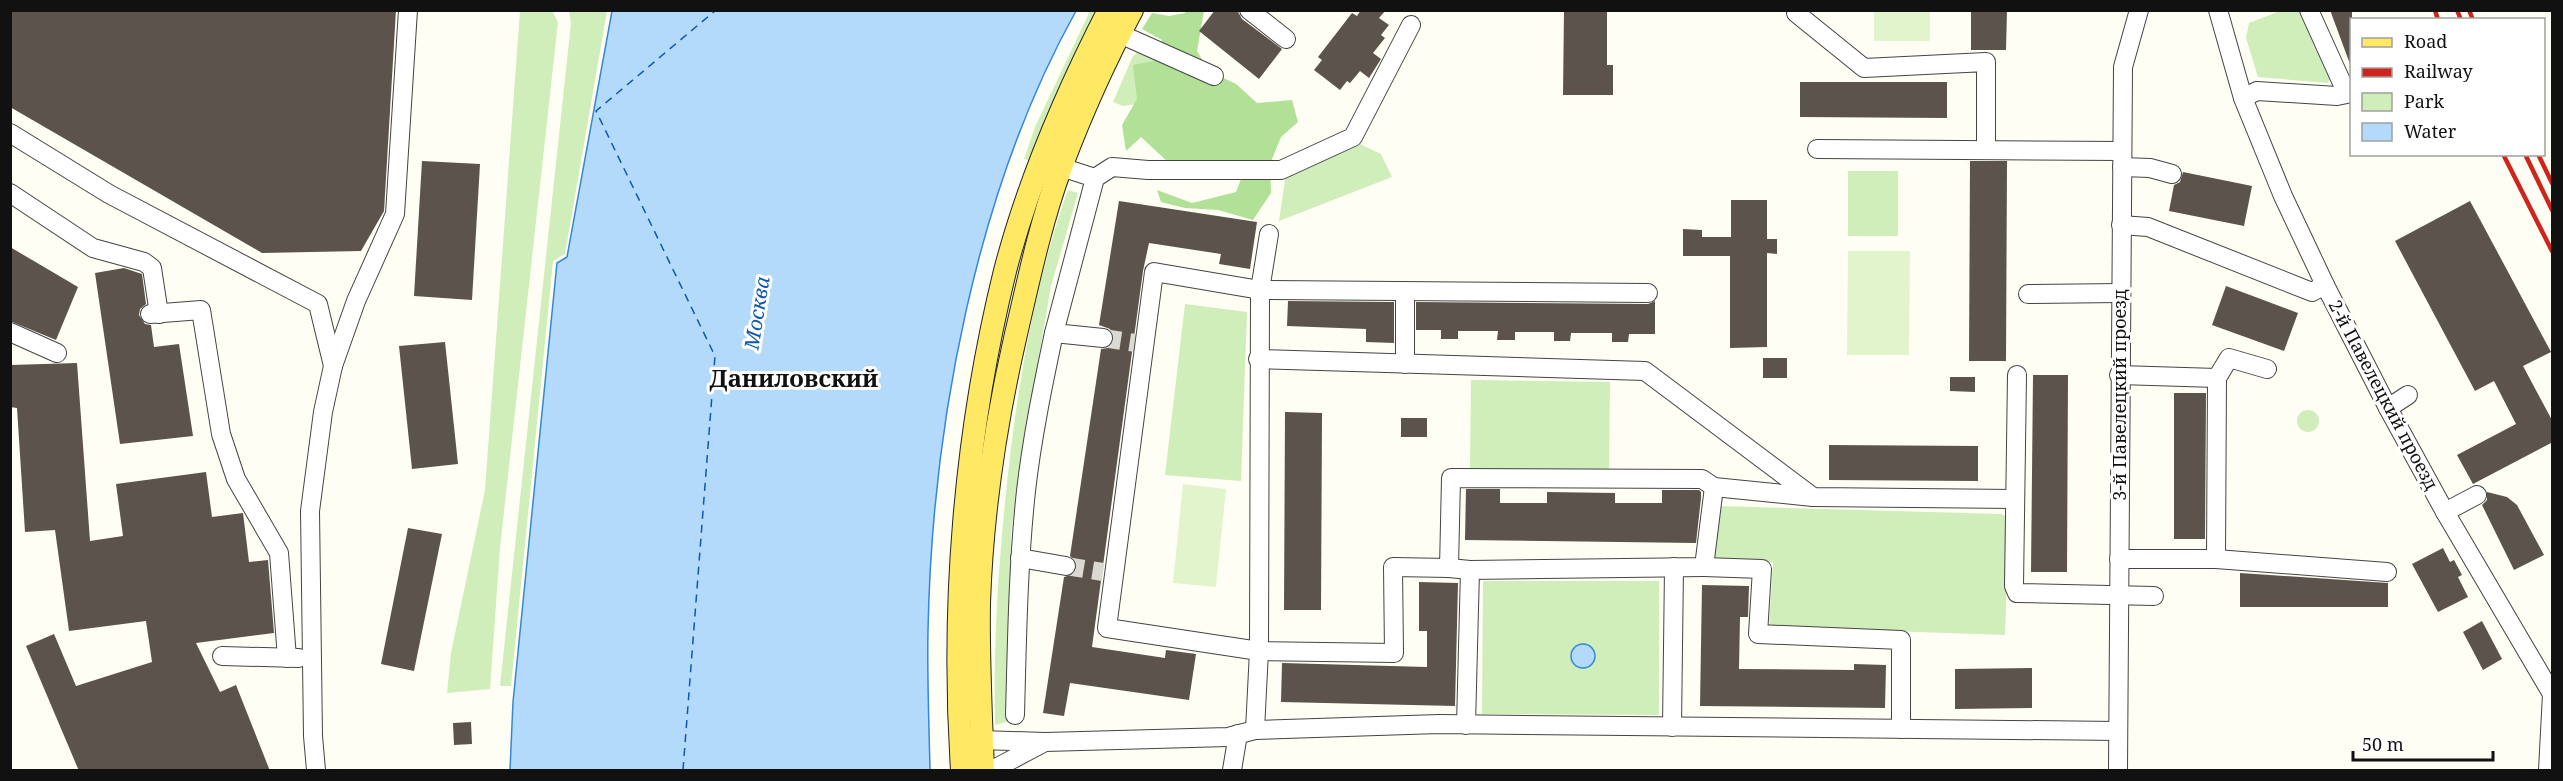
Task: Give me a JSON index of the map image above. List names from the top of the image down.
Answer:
{
  "streets": {
    "street": ["3-й Павелецкий проезд", "2-й Павелецкий проезд"]
  },
  "districts": ["Даниловский"],
  "water": ["Москва"],
  "legend": [
    "Road",
    "Railway",
    "Park",
    "Water"
  ],
  "scale_bar": "50 m"
}
